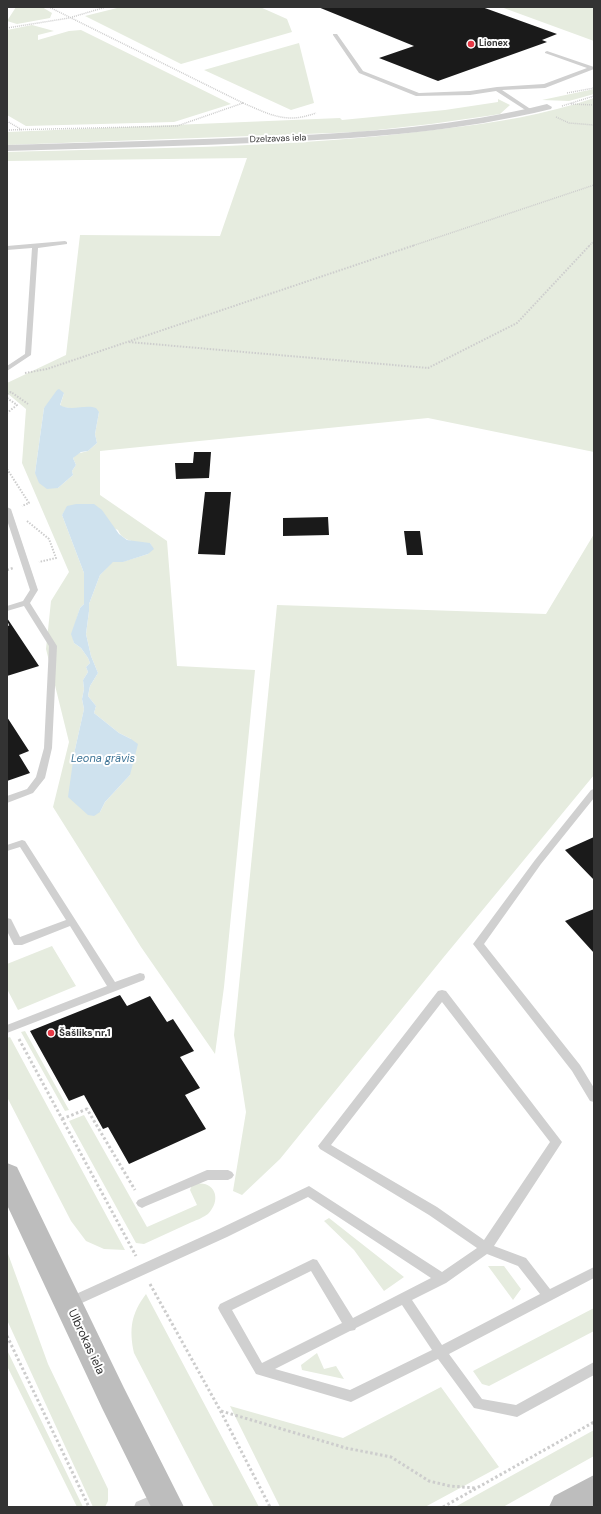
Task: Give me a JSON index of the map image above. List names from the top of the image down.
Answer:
{
  "streets": {
    "main road": ["Ulbrokas iela"],
    "street": ["Dzelzavas iela"]
  },
  "water": ["Leona grāvis"],
  "places": ["Lionex", "Šašliks nr.1"]
}
